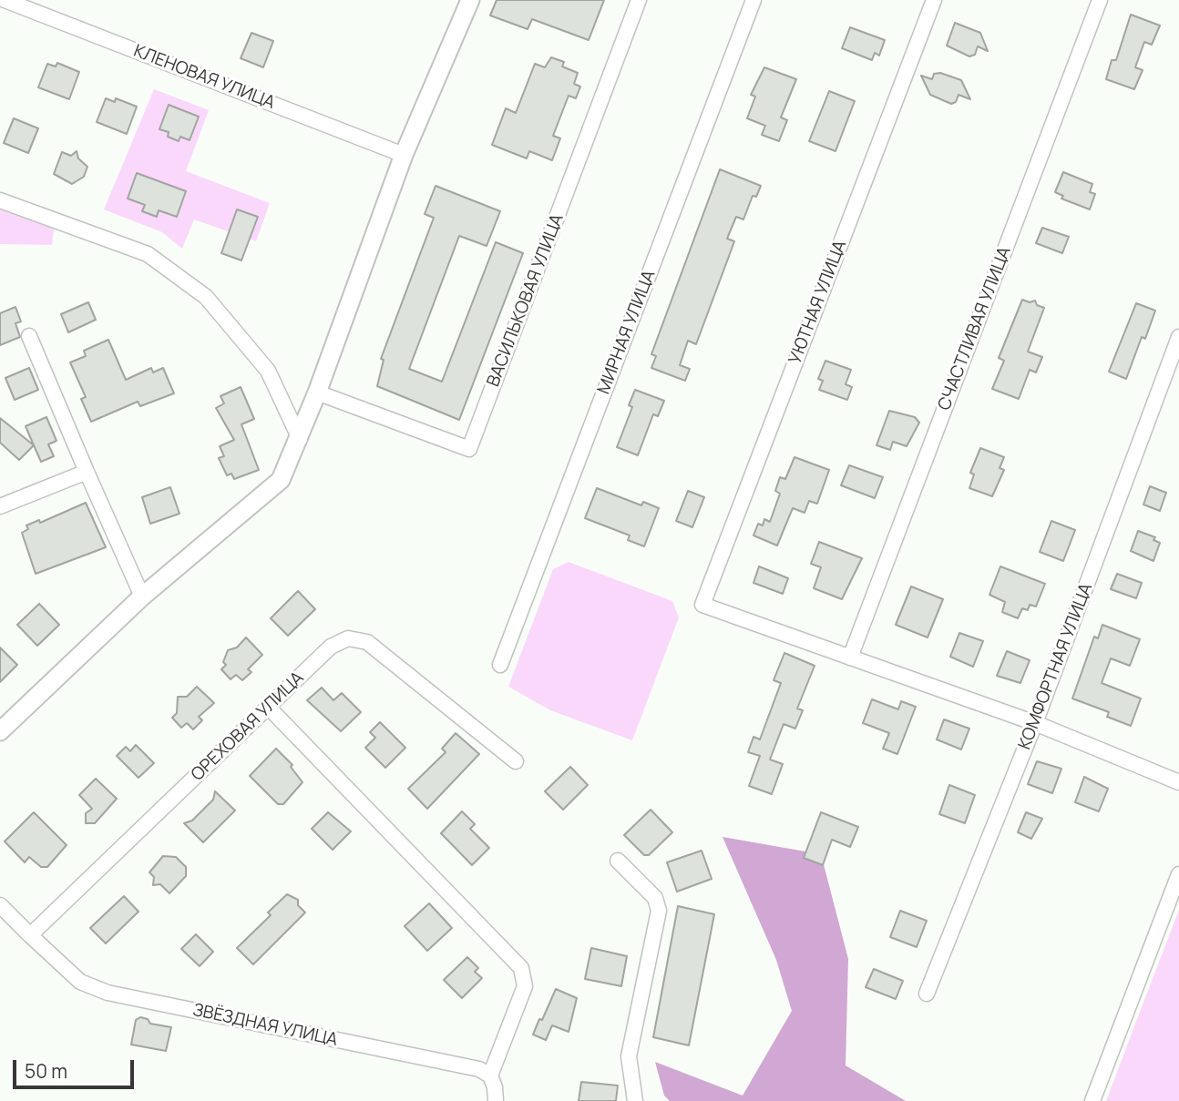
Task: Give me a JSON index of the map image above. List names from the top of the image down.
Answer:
{
  "streets": {
    "street": [
      "КЛЕНОВАЯ УЛИЦА",
      "ВАСИЛЬКОВАЯ УЛИЦА",
      "УЮТНАЯ УЛИЦА",
      "СЧАСТЛИВАЯ УЛИЦА",
      "МИРНАЯ УЛИЦА",
      "КОМФОРТНАЯ УЛИЦА",
      "ОРЕХОВАЯ УЛИЦА",
      "ЗВЁЗДНАЯ УЛИЦА"
    ]
  },
  "crossings": [
    ["УЮТНАЯ УЛИЦА", "СЧАСТЛИВАЯ УЛИЦА"],
    ["ОРЕХОВАЯ УЛИЦА", "ЗВЁЗДНАЯ УЛИЦА"]
  ],
  "scale_bar": "50 m"
}
